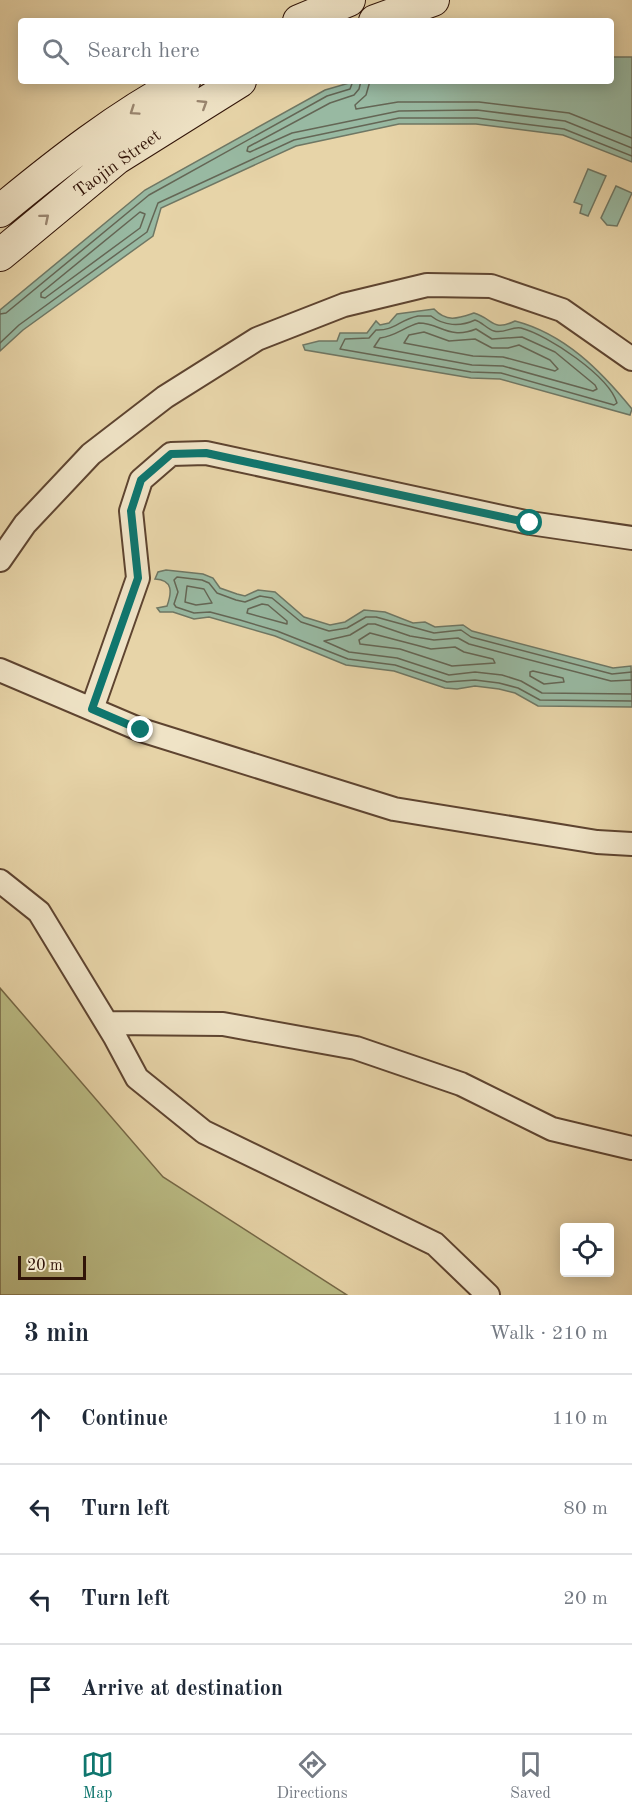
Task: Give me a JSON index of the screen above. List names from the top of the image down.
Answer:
{
  "streets": {
    "street": ["Taojin Street"]
  },
  "scale_bar": "20 m",
  "page": {
    "search": "Search here",
    "scale": "20 m",
    "heading": ["3 min", "Walk · 210 m"],
    "list": [
      ["Continue", "110 m"],
      ["Turn left", "80 m"],
      ["Turn left", "20 m"],
      "Arrive at destination"
    ],
    "nav": ["Map", "Directions", "Saved"]
  }
}
